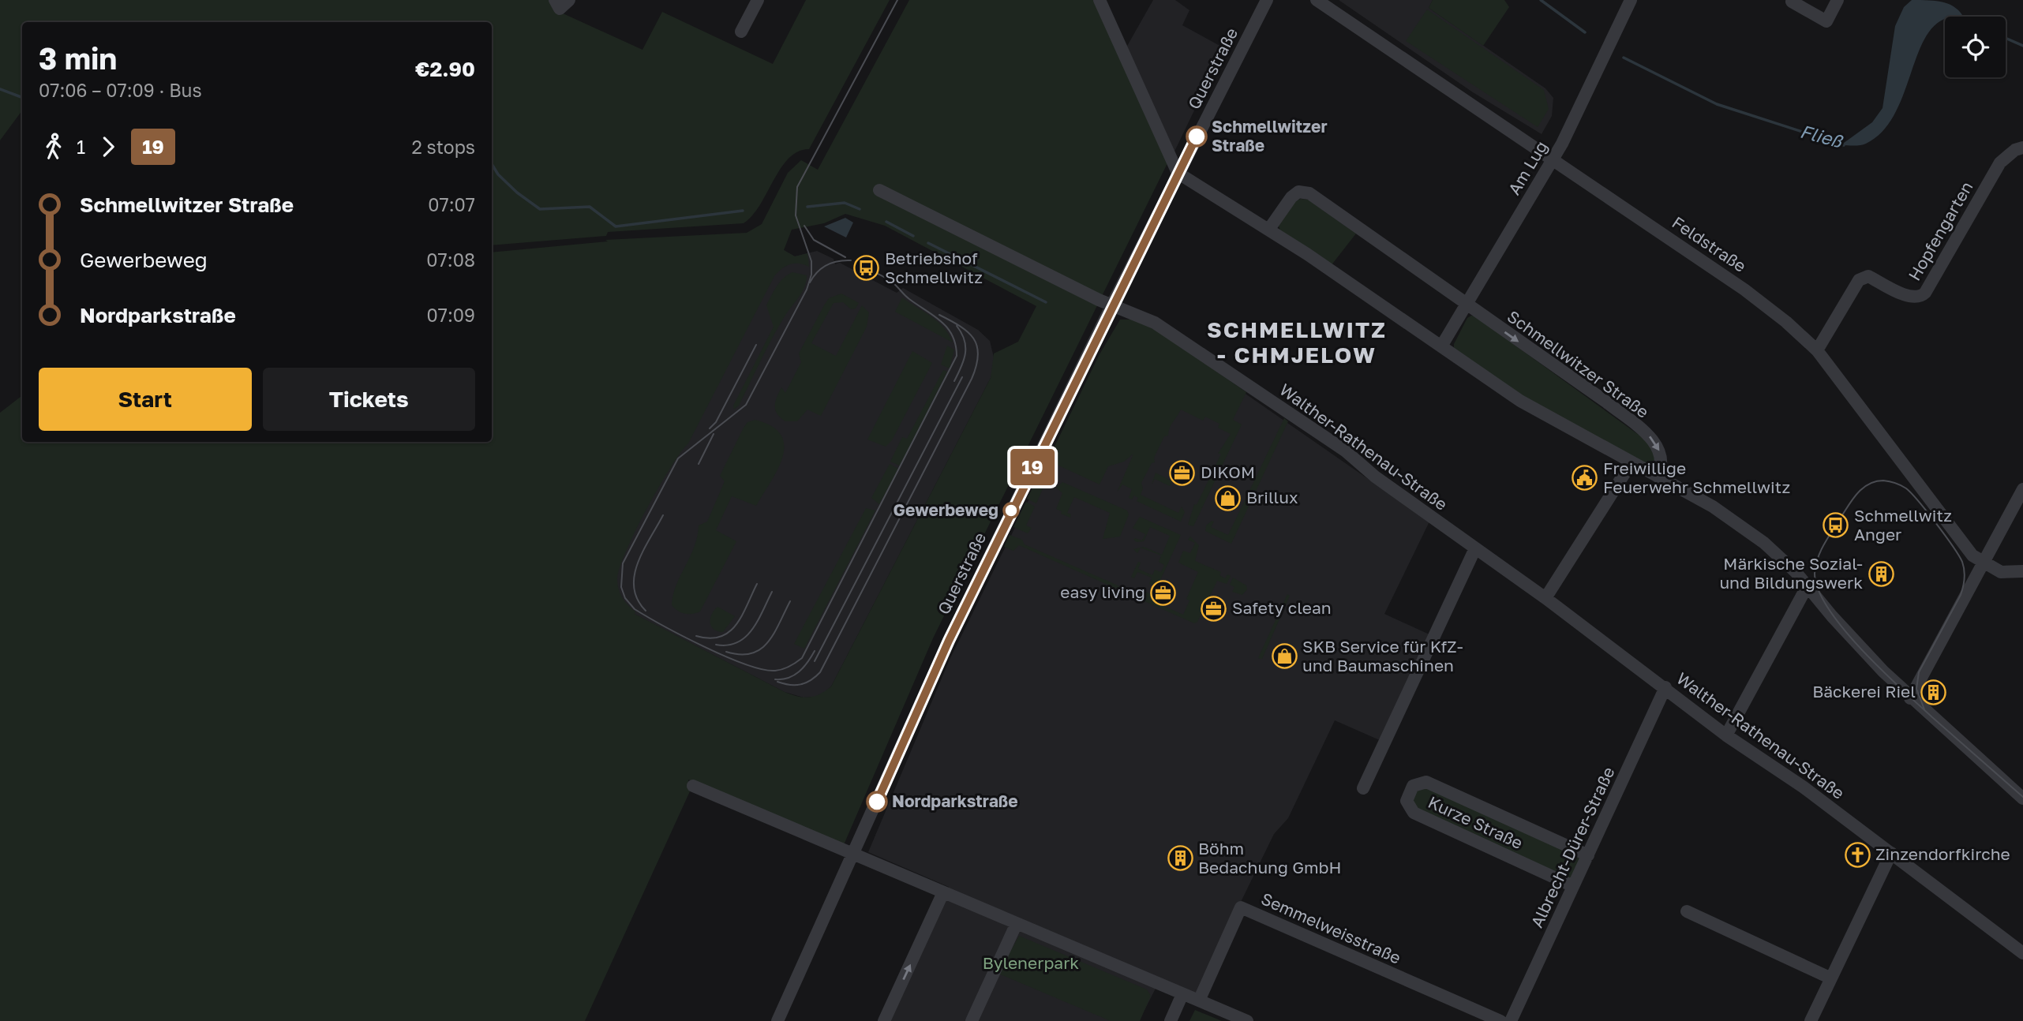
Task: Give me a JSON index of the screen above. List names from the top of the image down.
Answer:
{
  "streets": {
    "street": [
      "Querstraße",
      "Am Lug",
      "Hopfengarten",
      "Feldstraße",
      "Schmellwitzer Straße",
      "Walther-Rathenau-Straße",
      "Kurze Straße",
      "Albrecht-Dürer-Straße",
      "Semmelweisstraße"
    ]
  },
  "crossings": [
    ["Querstraße", "Walther-Rathenau-Straße"],
    ["Am Lug", "Feldstraße"],
    ["Am Lug", "Schmellwitzer Straße"],
    ["Hopfengarten", "Feldstraße"],
    ["Walther-Rathenau-Straße", "Albrecht-Dürer-Straße"],
    ["Kurze Straße", "Albrecht-Dürer-Straße"]
  ],
  "districts": ["SCHMELLWITZ - CHMJELOW"],
  "water": ["Fließ"],
  "parks": ["Bylenerpark"],
  "places": {
    "other": ["Schmellwitzer Straße", "Gewerbeweg", "Nordparkstraße"],
    "bus stop": ["Betriebshof Schmellwitz", "Schmellwitz Anger"],
    "office": ["DIKOM", "easy living", "Safety clean"],
    "public building": ["Freiwillige Feuerwehr Schmellwitz"],
    "shop": ["Brillux", "SKB Service für KfZ- und Baumaschinen"],
    "building": ["Märkische Sozial- und Bildungswerk", "Bäckerei Riel", "Böhm Bedachung GmbH"],
    "church": ["Zinzendorfkirche"]
  },
  "lines": ["bus line 19"],
  "page": {
    "on_map": "19",
    "heading": ["3 min", "07:06 – 07:09 · Bus", "€2.90"],
    "legs": ["1", "19", "2 stops"],
    "list": [
      {
        "name": "Schmellwitzer Straße",
        "value": "07:07"
      },
      {
        "name": "Gewerbeweg",
        "value": "07:08"
      },
      {
        "name": "Nordparkstraße",
        "value": "07:09"
      }
    ],
    "buttons": ["Start", "Tickets"]
  }
}
